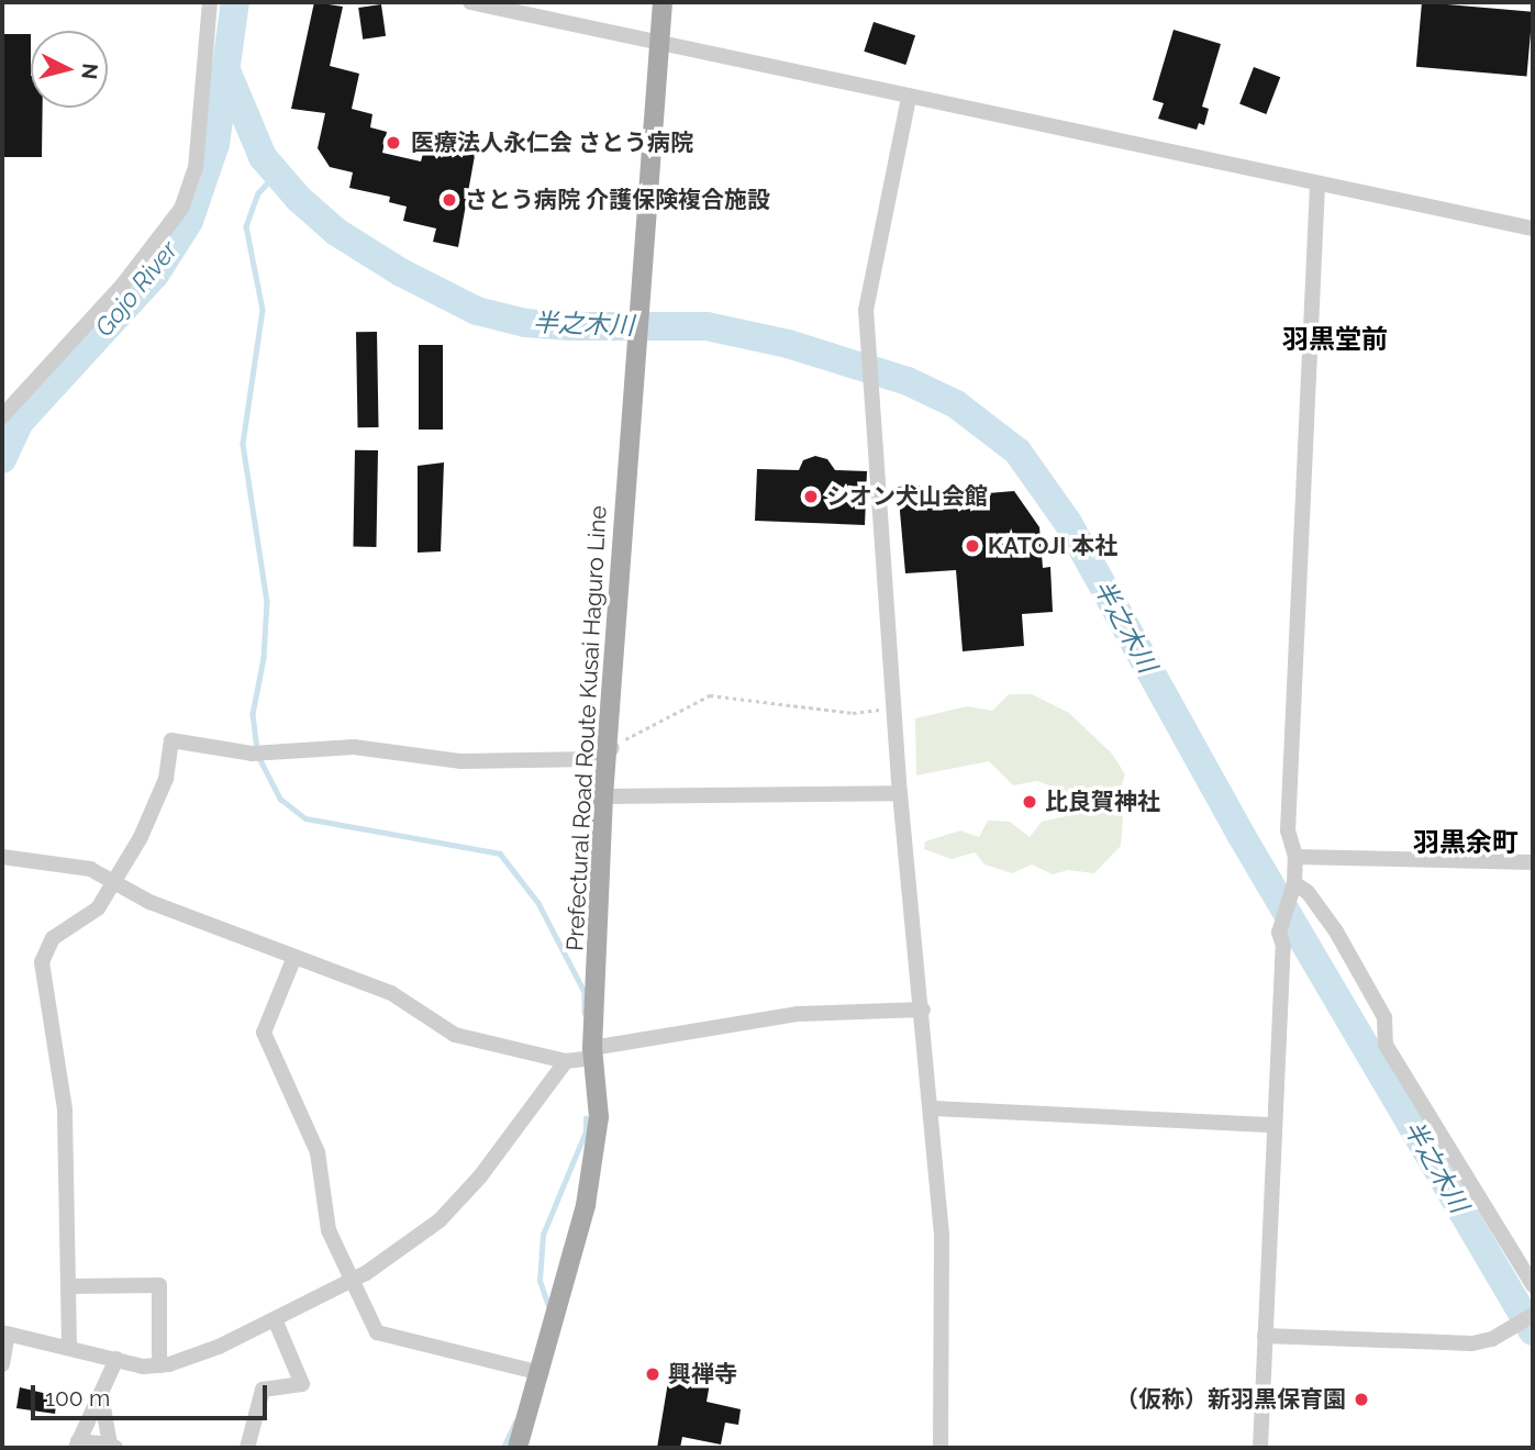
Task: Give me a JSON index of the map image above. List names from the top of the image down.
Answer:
{
  "streets": {
    "main road": ["Prefectural Road Route Kusai Haguro Line"]
  },
  "districts": ["羽黒堂前", "羽黒余町"],
  "water": ["Gojo River", "半之木川"],
  "places": [
    "医療法人永仁会 さとう病院",
    "さとう病院 介護保険複合施設",
    "シオン犬山会館",
    "KATOJI 本社",
    "比良賀神社",
    "興禅寺",
    "（仮称）新羽黒保育園"
  ],
  "scale_bar": "100 m",
  "north": "right"
}
